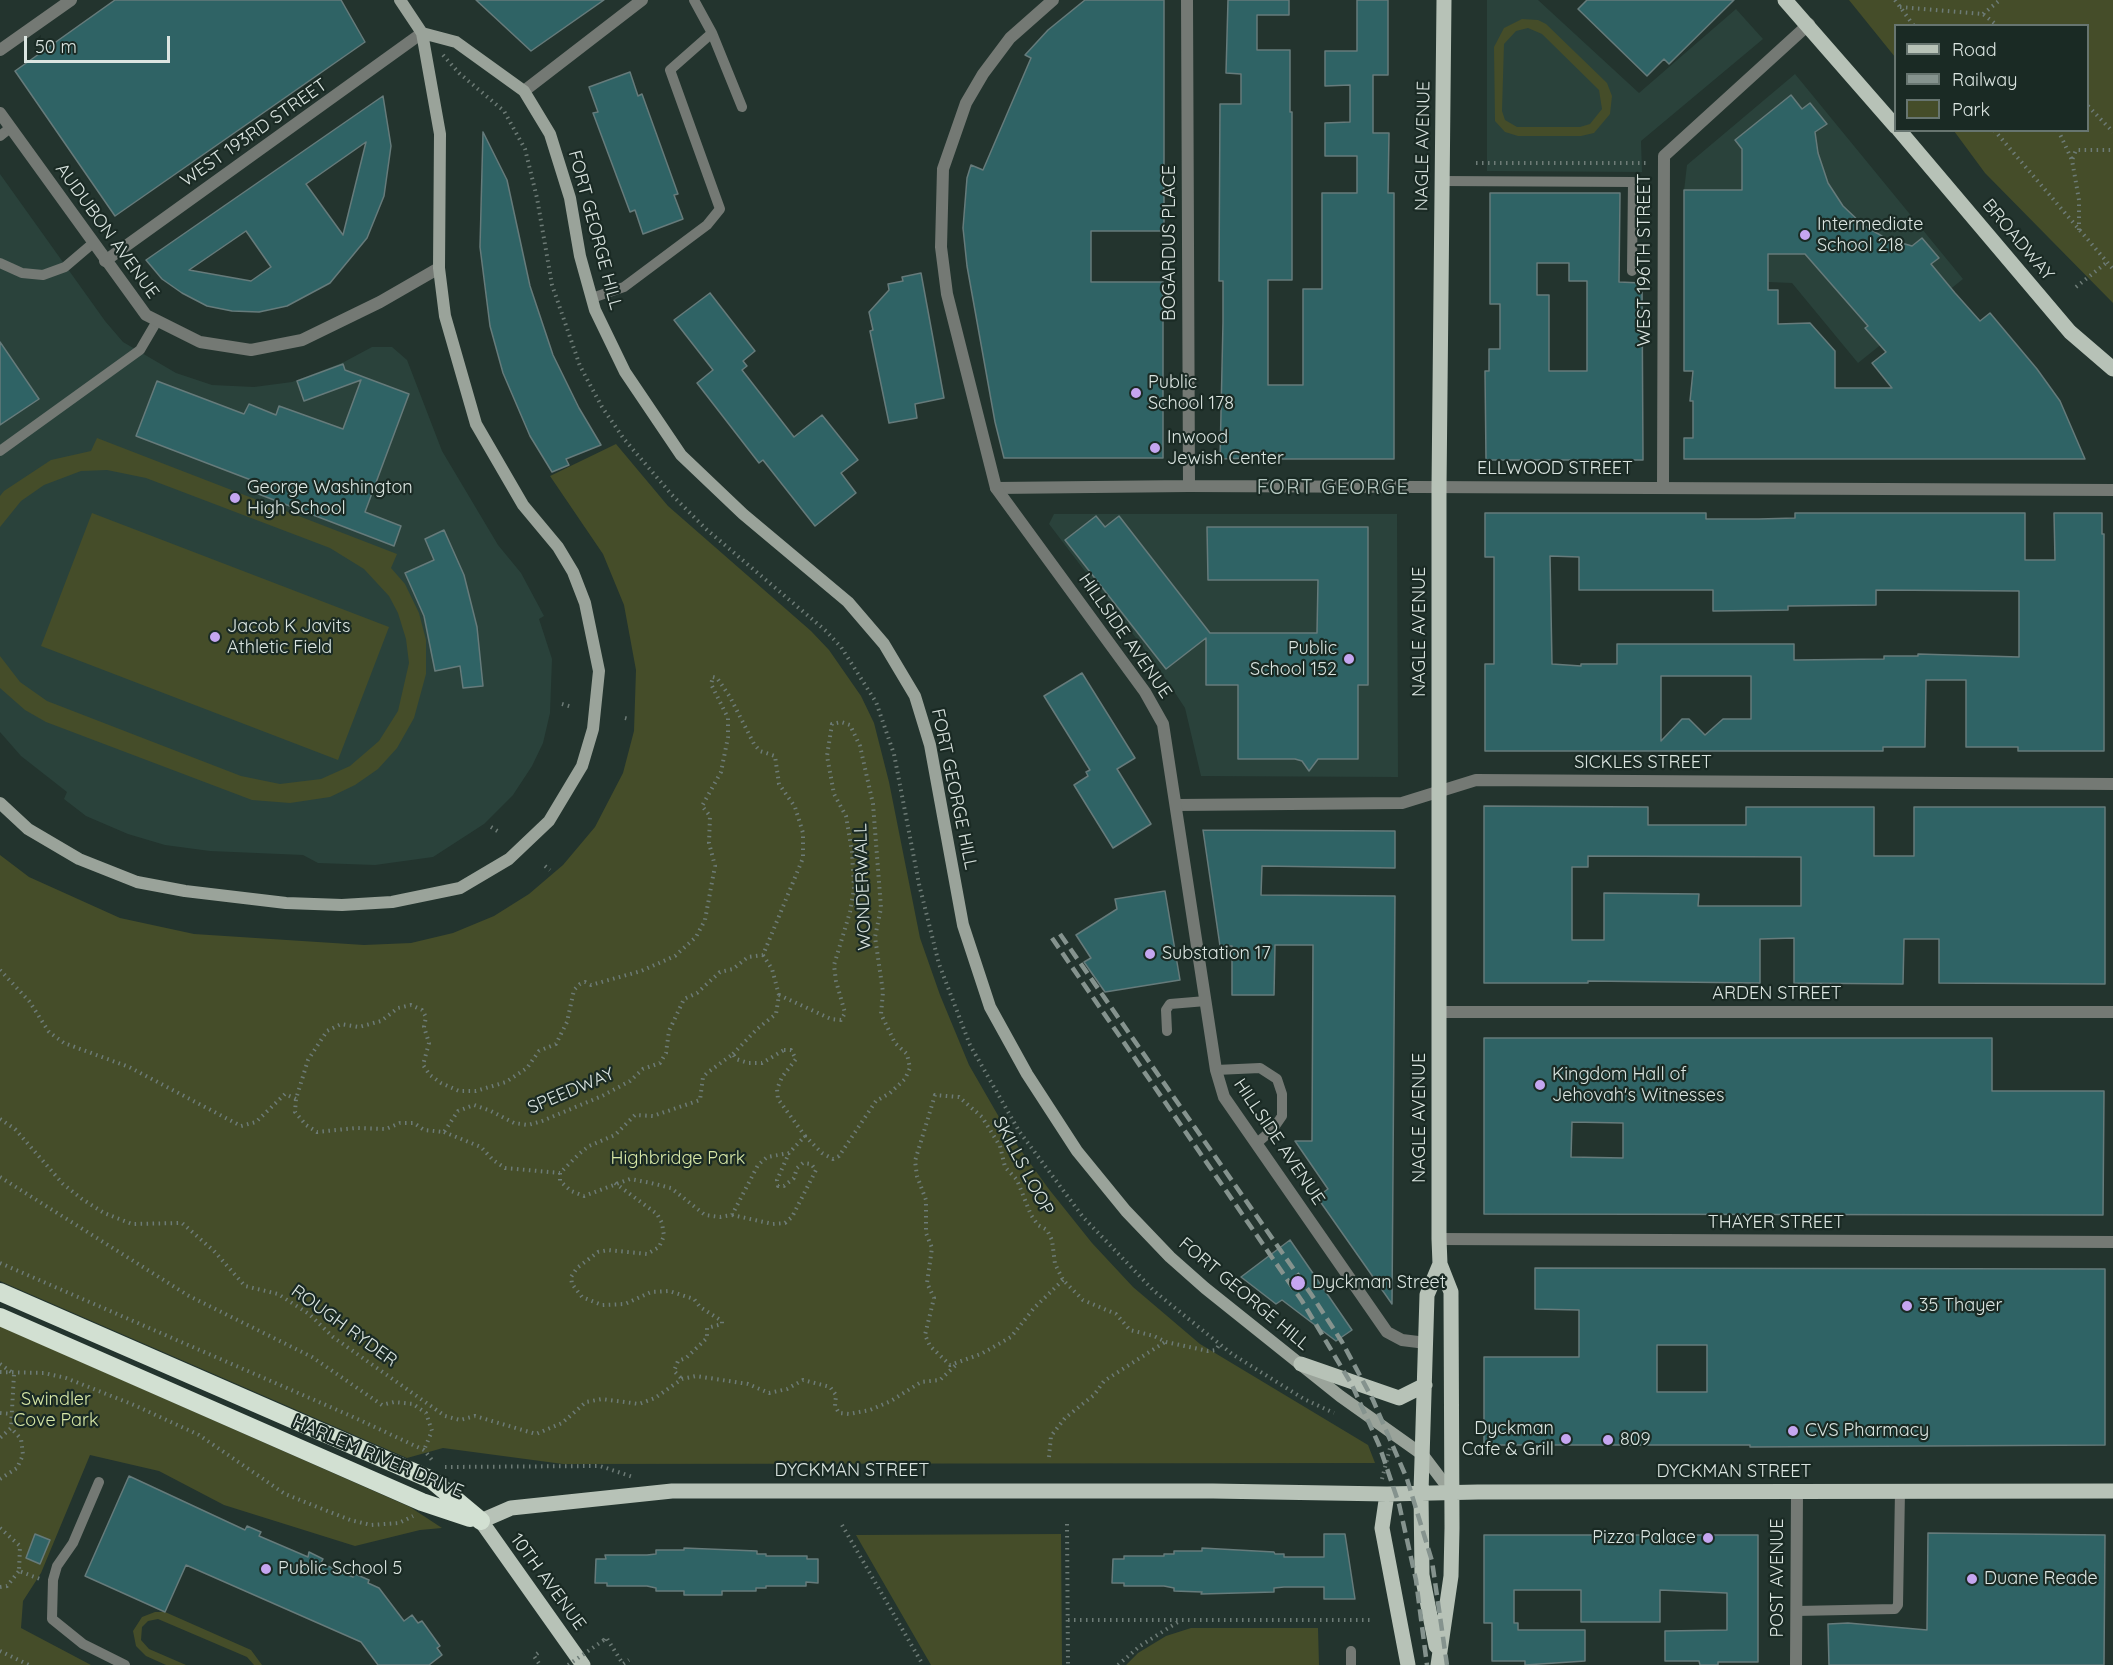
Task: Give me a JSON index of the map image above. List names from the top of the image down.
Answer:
{
  "streets": {
    "highway": ["HARLEM RIVER DRIVE"],
    "main road": [
      "NAGLE AVENUE",
      "FORT GEORGE HILL",
      "BROADWAY",
      "DYCKMAN STREET",
      "10TH AVENUE"
    ],
    "street": [
      "WEST 193RD STREET",
      "AUDUBON AVENUE",
      "BOGARDUS PLACE",
      "WEST 196TH STREET",
      "ELLWOOD STREET",
      "HILLSIDE AVENUE",
      "SICKLES STREET",
      "ARDEN STREET",
      "THAYER STREET",
      "POST AVENUE"
    ],
    "path": [
      "WONDERWALL",
      "SPEEDWAY",
      "SKILLS LOOP",
      "ROUGH RYDER"
    ]
  },
  "crossings": [
    ["WEST 193RD STREET", "FORT GEORGE HILL"],
    ["WEST 193RD STREET", "AUDUBON AVENUE"],
    ["NAGLE AVENUE", "FORT GEORGE HILL"],
    ["NAGLE AVENUE", "ELLWOOD STREET"],
    ["NAGLE AVENUE", "HILLSIDE AVENUE"],
    ["NAGLE AVENUE", "SICKLES STREET"],
    ["NAGLE AVENUE", "ARDEN STREET"],
    ["NAGLE AVENUE", "THAYER STREET"],
    ["NAGLE AVENUE", "DYCKMAN STREET"],
    ["FORT GEORGE HILL", "DYCKMAN STREET"],
    ["BOGARDUS PLACE", "ELLWOOD STREET"],
    ["WEST 196TH STREET", "ELLWOOD STREET"],
    ["ELLWOOD STREET", "HILLSIDE AVENUE"],
    ["HILLSIDE AVENUE", "SICKLES STREET"],
    ["HARLEM RIVER DRIVE", "DYCKMAN STREET"],
    ["HARLEM RIVER DRIVE", "10TH AVENUE"],
    ["DYCKMAN STREET", "POST AVENUE"],
    ["DYCKMAN STREET", "10TH AVENUE"]
  ],
  "districts": ["FORT GEORGE"],
  "parks": ["Highbridge Park", "Swindler Cove Park"],
  "places": [
    "Intermediate School 218",
    "Public School 178",
    "Inwood Jewish Center",
    "George Washington High School",
    "Jacob K Javits Athletic Field",
    "Public School 152",
    "Substation 17",
    "Kingdom Hall of Jehovah's Witnesses",
    "Dyckman Street",
    "35 Thayer",
    "CVS Pharmacy",
    "Dyckman Cafe & Grill",
    "809",
    "Pizza Palace",
    "Public School 5",
    "Duane Reade"
  ],
  "legend": ["Road", "Railway", "Park"],
  "scale_bar": "50 m"
}
